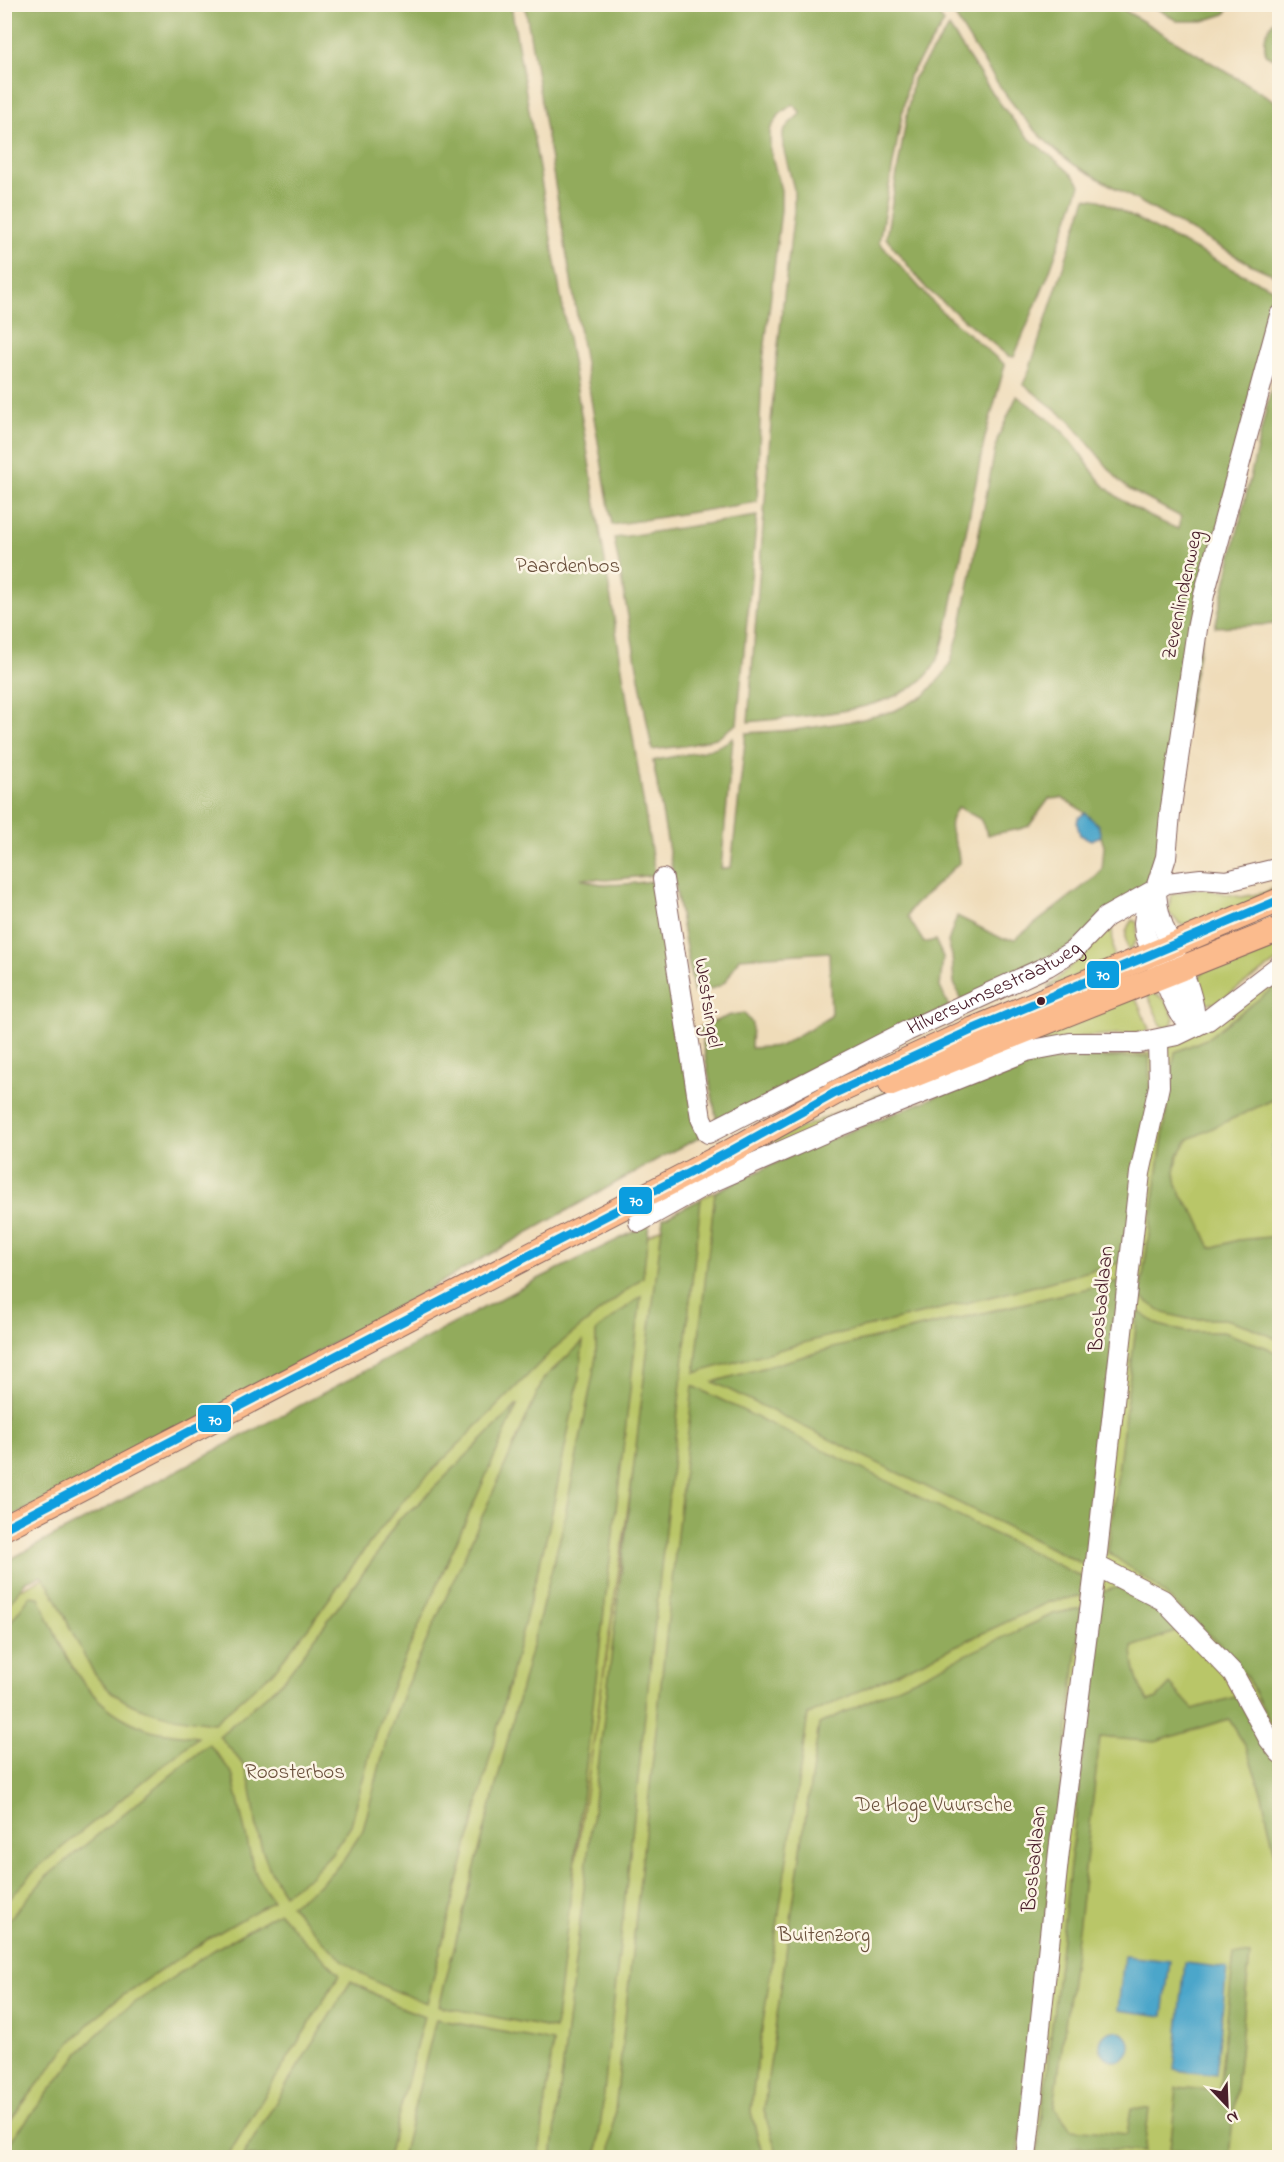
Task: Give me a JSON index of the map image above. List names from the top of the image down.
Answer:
{
  "streets": {
    "main road": ["Hilversumsestraatweg"],
    "street": ["Zevenlindenweg", "Westsingel", "Bosbadlaan"]
  },
  "crossings": [
    ["Zevenlindenweg", "Hilversumsestraatweg"],
    ["Hilversumsestraatweg", "Westsingel"]
  ],
  "parks": [
    "Paardenbos",
    "Roosterbos",
    "De Hoge Vuursche",
    "Buitenzorg"
  ],
  "lines": ["transit line 70"],
  "north": "bottom right"
}
